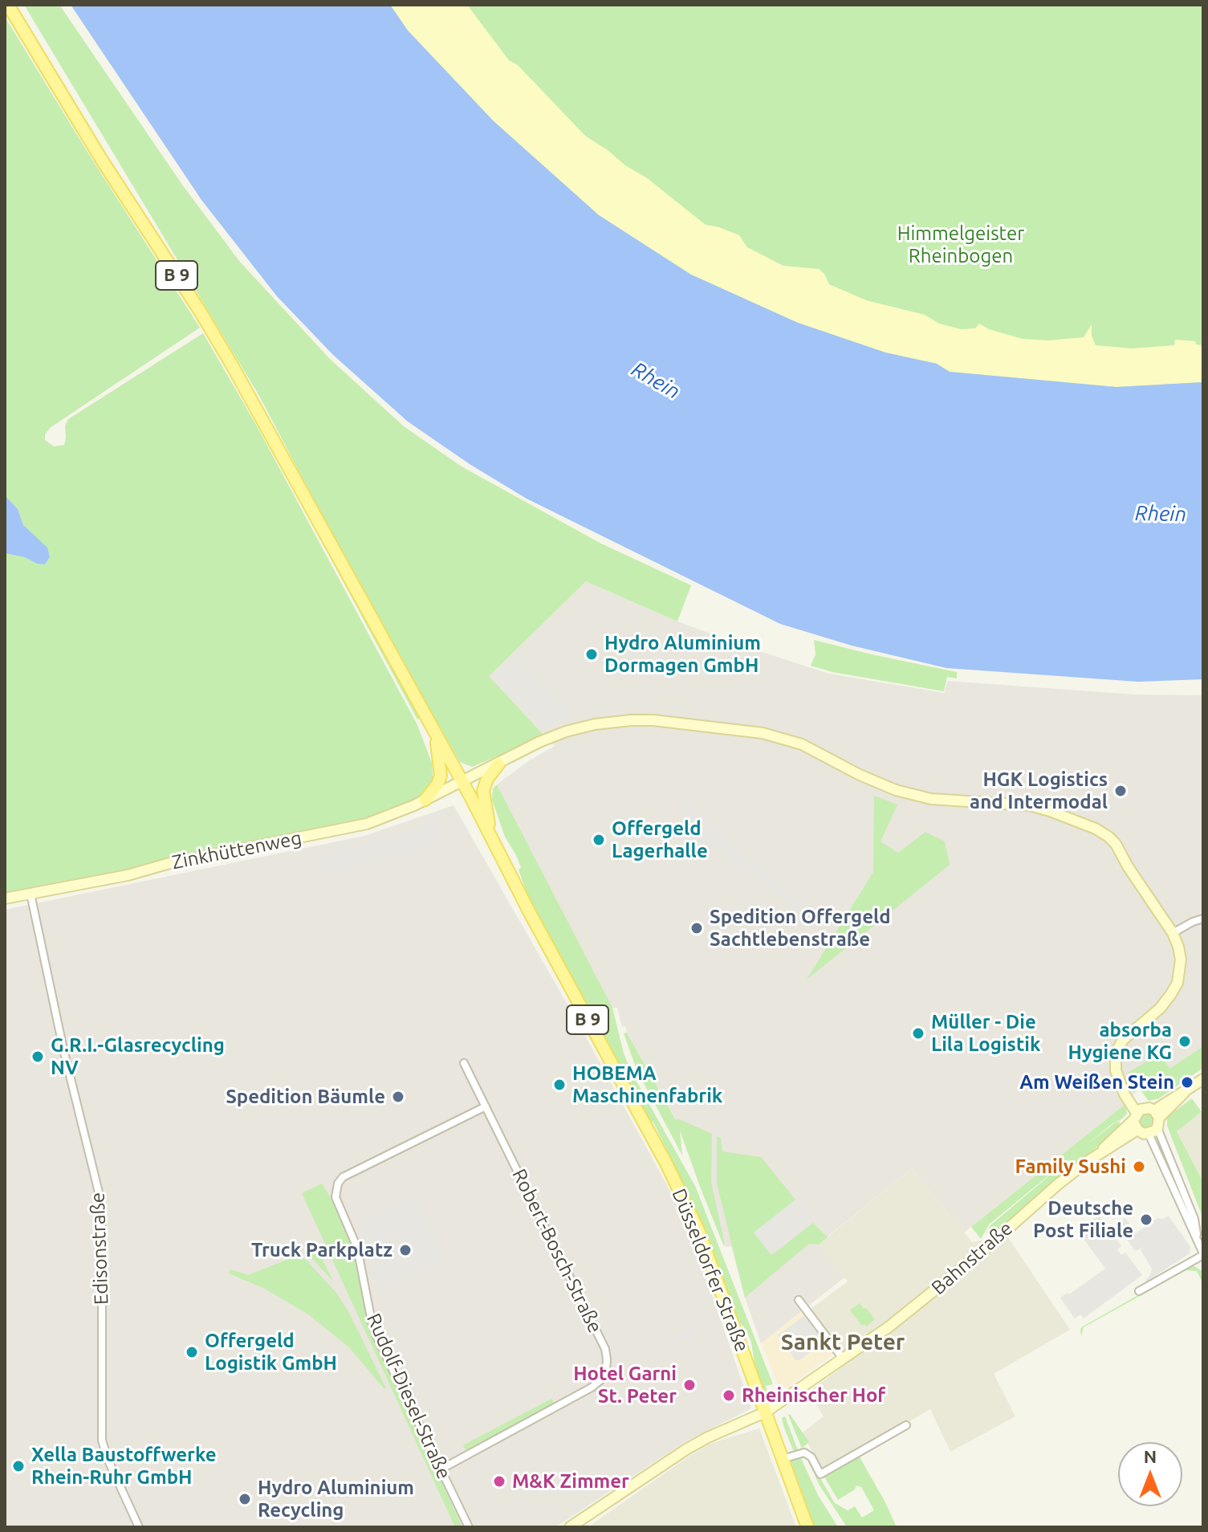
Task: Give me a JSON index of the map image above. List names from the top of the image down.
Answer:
{
  "streets": {
    "main road": ["B 9", "Düsseldorfer Straße"],
    "street": [
      "Zinkhüttenweg",
      "Edisonstraße",
      "Robert-Bosch-Straße",
      "Bahnstraße",
      "Rudolf-Diesel-Straße"
    ]
  },
  "crossings": [
    ["B 9", "Zinkhüttenweg"],
    ["B 9", "Düsseldorfer Straße"],
    ["Zinkhüttenweg", "Edisonstraße"],
    ["Zinkhüttenweg", "Düsseldorfer Straße"],
    ["Robert-Bosch-Straße", "Rudolf-Diesel-Straße"],
    ["Bahnstraße", "Düsseldorfer Straße"]
  ],
  "districts": ["Sankt Peter"],
  "water": ["Rhein"],
  "parks": ["Himmelgeister Rheinbogen"],
  "places": [
    "Hydro Aluminium Dormagen GmbH",
    "HGK Logistics and Intermodal",
    "Offergeld Lagerhalle",
    "Spedition Offergeld Sachtlebenstraße",
    "Müller - Die Lila Logistik",
    "absorba Hygiene KG",
    "G.R.I.-Glasrecycling NV",
    "Am Weißen Stein",
    "HOBEMA Maschinenfabrik",
    "Spedition Bäumle",
    "Family Sushi",
    "Deutsche Post Filiale",
    "Truck Parkplatz",
    "Offergeld Logistik GmbH",
    "Hotel Garni St. Peter",
    "Rheinischer Hof",
    "Xella Baustoffwerke Rhein-Ruhr GmbH",
    "M&K Zimmer",
    "Hydro Aluminium Recycling"
  ],
  "north": "top"
}
